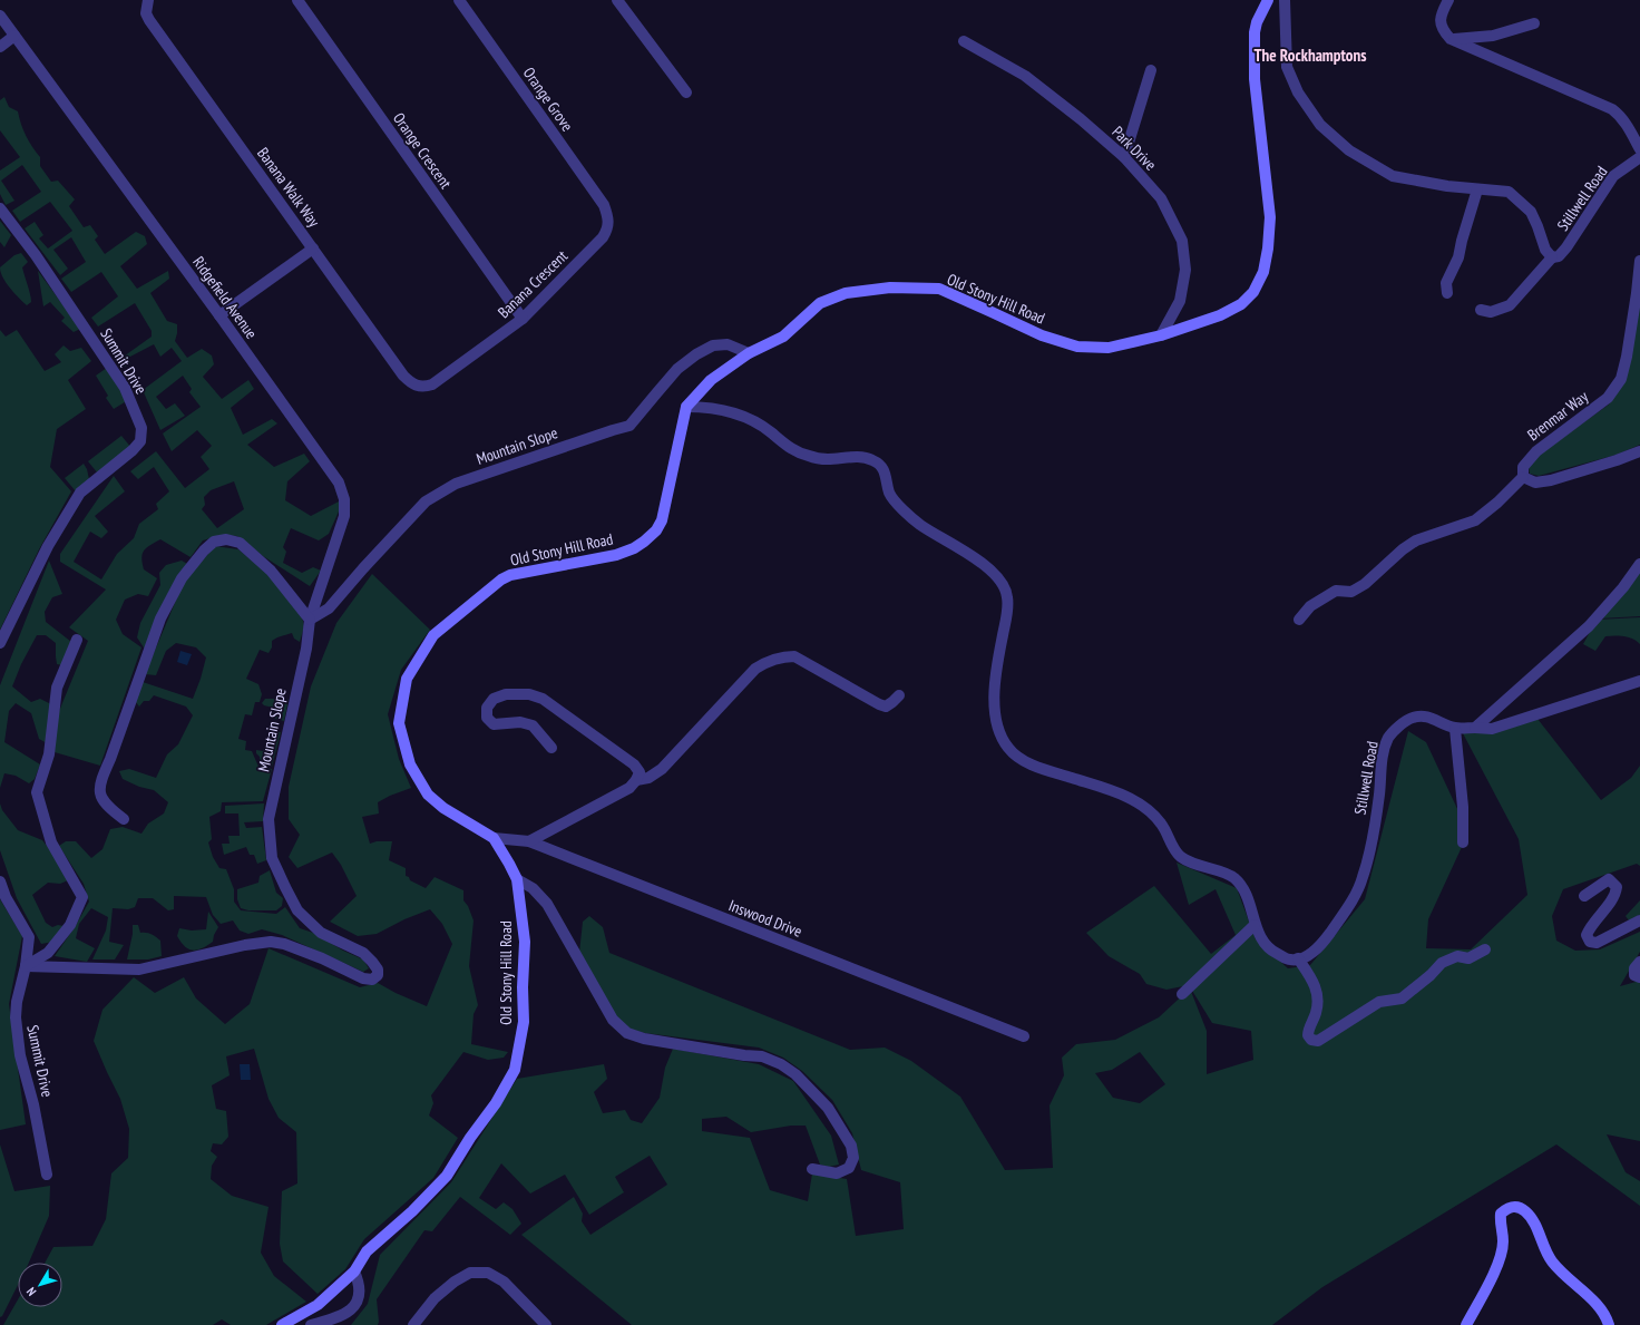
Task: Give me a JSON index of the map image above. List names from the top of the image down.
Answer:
{
  "streets": {
    "street": [
      "Orange Grove",
      "Park Drive",
      "Orange Crescent",
      "Banana Walk Way",
      "Stillwell Road",
      "Banana Crescent",
      "Ridgefield Avenue",
      "Old Stony Hill Road",
      "Summit Drive",
      "Brenmar Way",
      "Mountain Slope",
      "Inswood Drive"
    ]
  },
  "crossings": [
    ["Orange Grove", "Banana Crescent"],
    ["Park Drive", "Old Stony Hill Road"],
    ["Orange Crescent", "Banana Crescent"],
    ["Banana Walk Way", "Banana Crescent"],
    ["Ridgefield Avenue", "Mountain Slope"],
    ["Old Stony Hill Road", "Mountain Slope"],
    ["Old Stony Hill Road", "Inswood Drive"],
    ["Summit Drive", "Mountain Slope"]
  ],
  "districts": ["The Rockhamptons"],
  "north": "bottom left"
}
